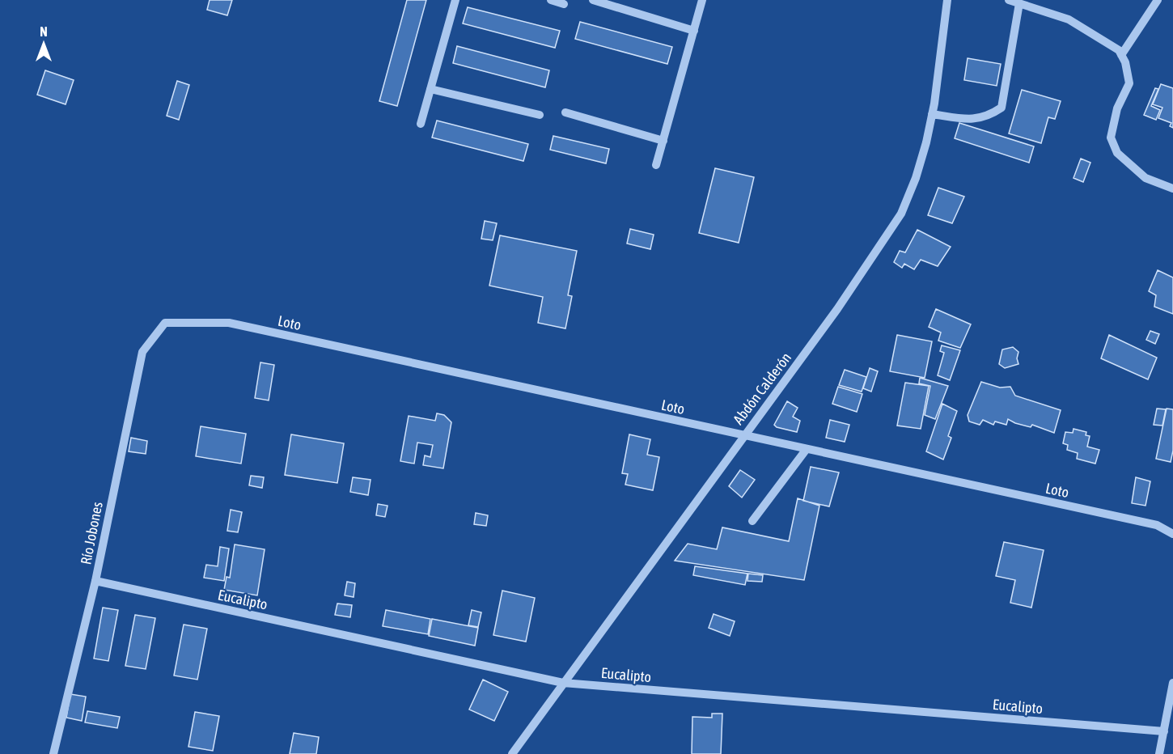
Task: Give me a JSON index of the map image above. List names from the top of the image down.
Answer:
{
  "streets": {
    "street": [
      "Loto",
      "Abdón Calderón",
      "Río Jobones",
      "Eucalipto"
    ]
  },
  "crossings": [
    ["Loto", "Abdón Calderón"],
    ["Loto", "Río Jobones"],
    ["Abdón Calderón", "Eucalipto"],
    ["Río Jobones", "Eucalipto"]
  ],
  "north": "top"
}
